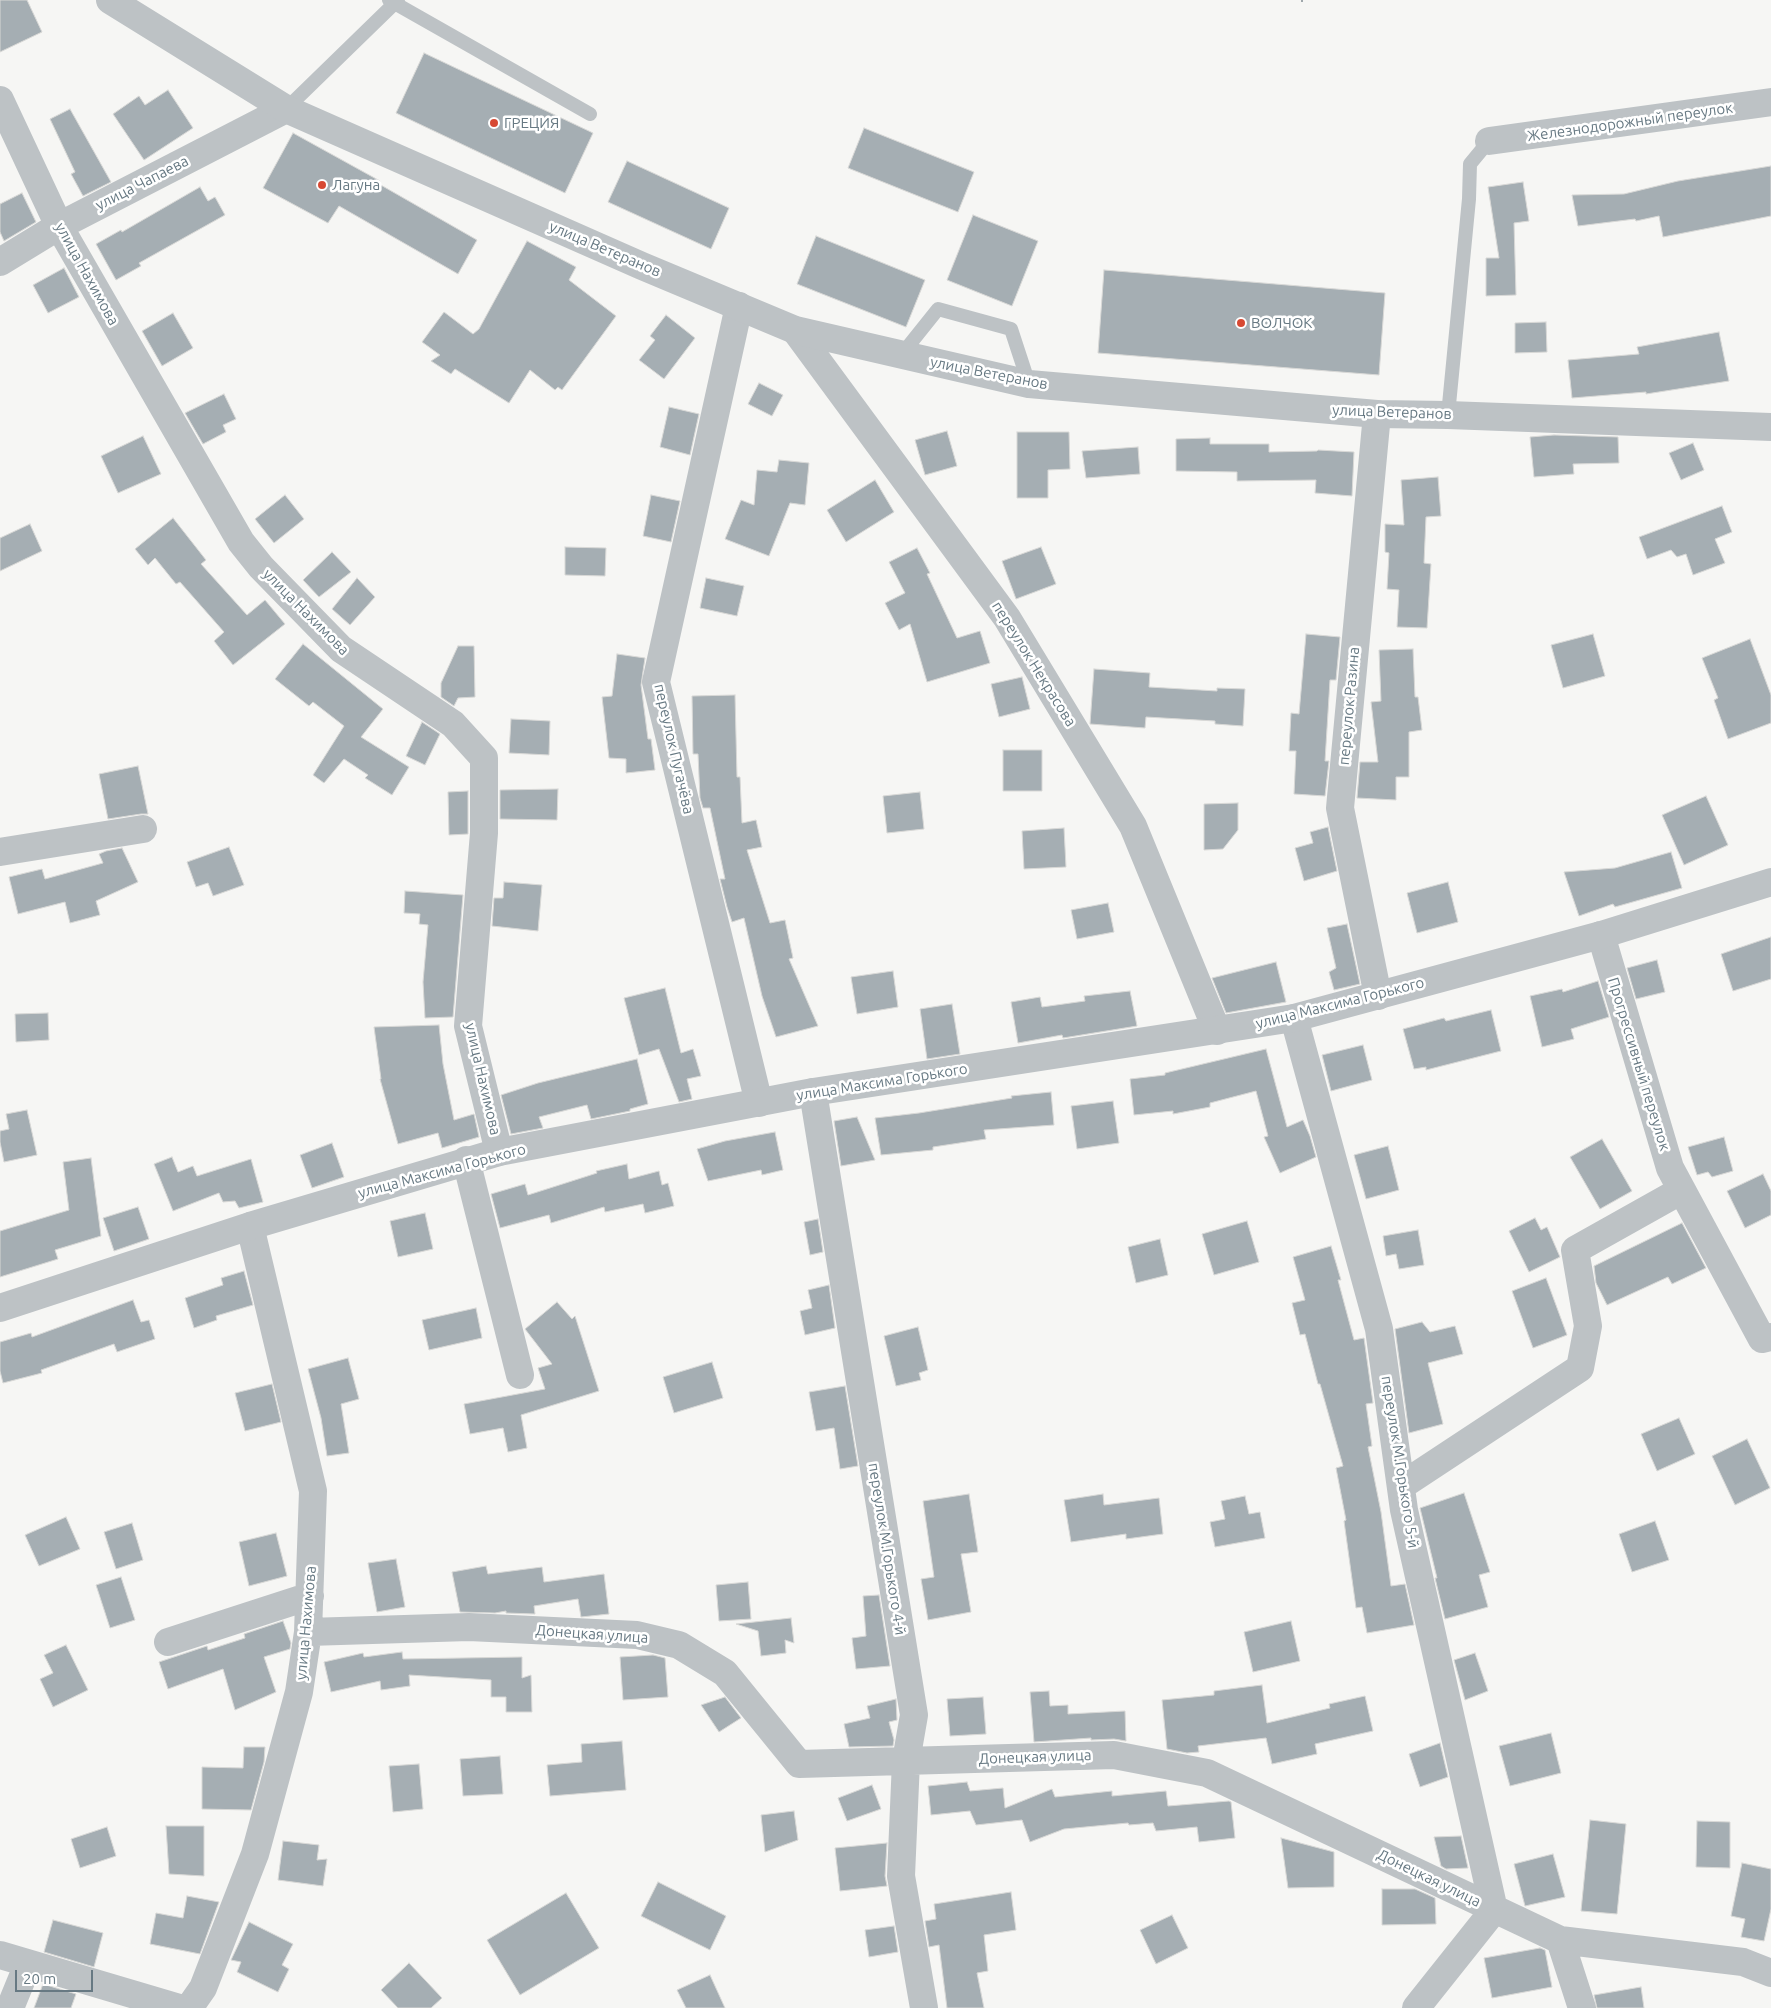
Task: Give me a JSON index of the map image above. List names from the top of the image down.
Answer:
{
  "streets": {
    "street": [
      "Железнодорожный переулок",
      "улица Чапаева",
      "улица Ветеранов",
      "улица Нахимова",
      "переулок Некрасова",
      "переулок Разина",
      "переулок Пугачёва",
      "улица Максима Горького",
      "Прогрессивный переулок",
      "переулок М.Горького 5-й",
      "переулок М.Горького 4-й",
      "Донецкая улица"
    ]
  },
  "crossings": [
    ["улица Чапаева", "улица Ветеранов"],
    ["улица Чапаева", "улица Нахимова"],
    ["улица Ветеранов", "переулок Некрасова"],
    ["улица Ветеранов", "переулок Разина"],
    ["улица Ветеранов", "переулок Пугачёва"],
    ["улица Нахимова", "улица Максима Горького"],
    ["улица Нахимова", "Донецкая улица"],
    ["переулок Некрасова", "улица Максима Горького"],
    ["переулок Разина", "улица Максима Горького"],
    ["переулок Пугачёва", "улица Максима Горького"],
    ["улица Максима Горького", "Прогрессивный переулок"],
    ["улица Максима Горького", "переулок М.Горького 5-й"],
    ["улица Максима Горького", "переулок М.Горького 4-й"],
    ["переулок М.Горького 5-й", "Донецкая улица"],
    ["переулок М.Горького 4-й", "Донецкая улица"]
  ],
  "places": ["ГРЕЦИЯ", "Лагуна", "ВОЛЧОК"],
  "scale_bar": "20 m"
}
